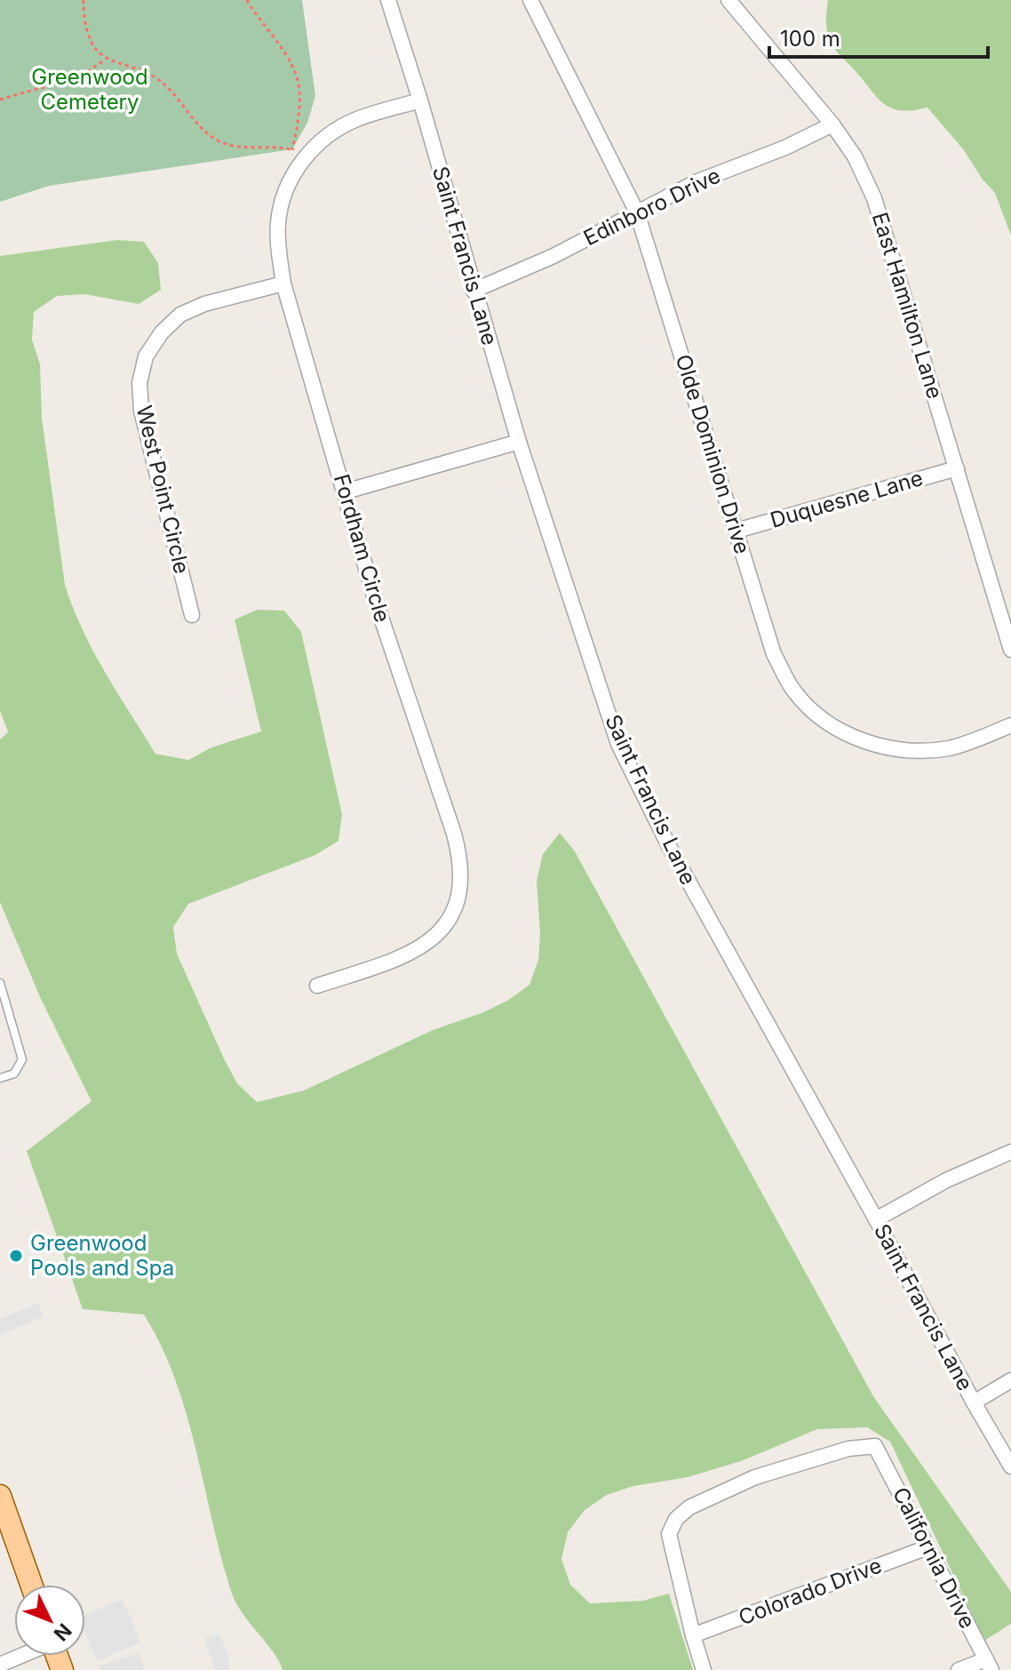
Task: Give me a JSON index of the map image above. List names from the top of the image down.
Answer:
{
  "streets": {
    "street": [
      "Edinboro Drive",
      "Saint Francis Lane",
      "East Hamilton Lane",
      "Olde Dominion Drive",
      "West Point Circle",
      "Duquesne Lane",
      "Fordham Circle",
      "California Drive",
      "Colorado Drive"
    ]
  },
  "crossings": [
    ["Edinboro Drive", "Saint Francis Lane"],
    ["Edinboro Drive", "East Hamilton Lane"],
    ["Edinboro Drive", "Olde Dominion Drive"],
    ["Saint Francis Lane", "Fordham Circle"],
    ["East Hamilton Lane", "Duquesne Lane"],
    ["Olde Dominion Drive", "Duquesne Lane"],
    ["West Point Circle", "Fordham Circle"],
    ["California Drive", "Colorado Drive"]
  ],
  "parks": ["Greenwood Cemetery"],
  "places": ["Greenwood Pools and Spa"],
  "scale_bar": "100 m",
  "north": "bottom right"
}
